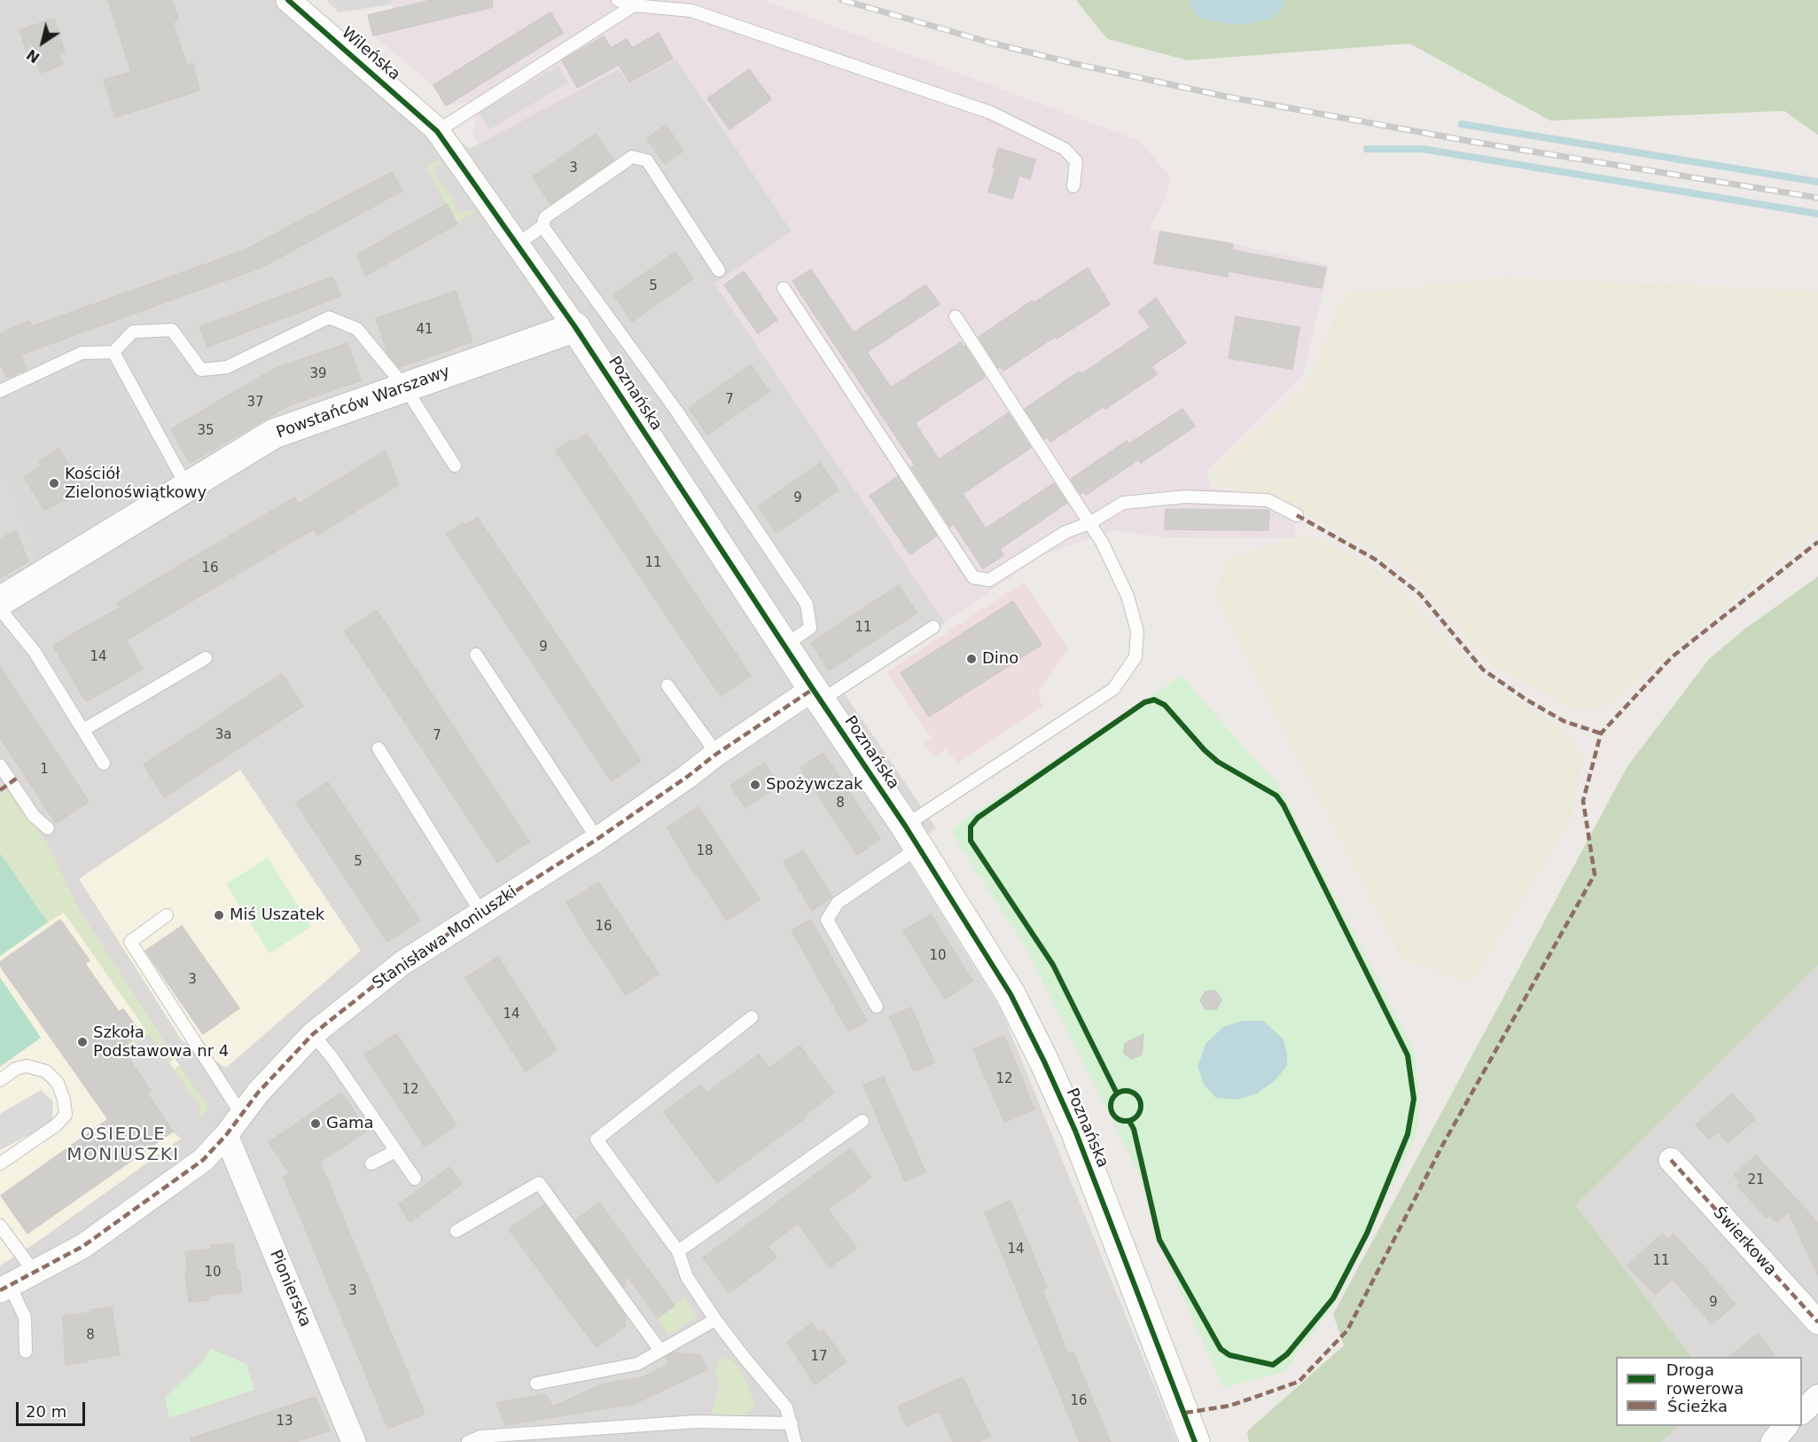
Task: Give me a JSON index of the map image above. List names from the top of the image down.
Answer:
{
  "streets": {
    "street": [
      "Wileńska",
      "Poznańska",
      "Powstańców Warszawy",
      "Stanisława Moniuszki",
      "Świerkowa",
      "Pionierska"
    ]
  },
  "crossings": [
    ["Wileńska", "Poznańska"],
    ["Poznańska", "Powstańców Warszawy"],
    ["Poznańska", "Stanisława Moniuszki"],
    ["Stanisława Moniuszki", "Pionierska"]
  ],
  "districts": ["OSIEDLE MONIUSZKI"],
  "places": [
    "Kościół Zielonoświątkowy",
    "Dino",
    "Spożywczak",
    "Miś Uszatek",
    "Szkoła Podstawowa nr 4",
    "Gama"
  ],
  "house_numbers": [
    "3",
    "5",
    "41",
    "39",
    "7",
    "37",
    "35",
    "9",
    "11",
    "16",
    "11",
    "9",
    "14",
    "3a",
    "7",
    "1",
    "8",
    "18",
    "5",
    "16",
    "10",
    "3",
    "14",
    "12",
    "12",
    "21",
    "14",
    "11",
    "10",
    "3",
    "9",
    "8",
    "17",
    "16",
    "13"
  ],
  "legend": ["Droga rowerowa", "Ścieżka"],
  "scale_bar": "20 m",
  "north": "bottom left"
}
